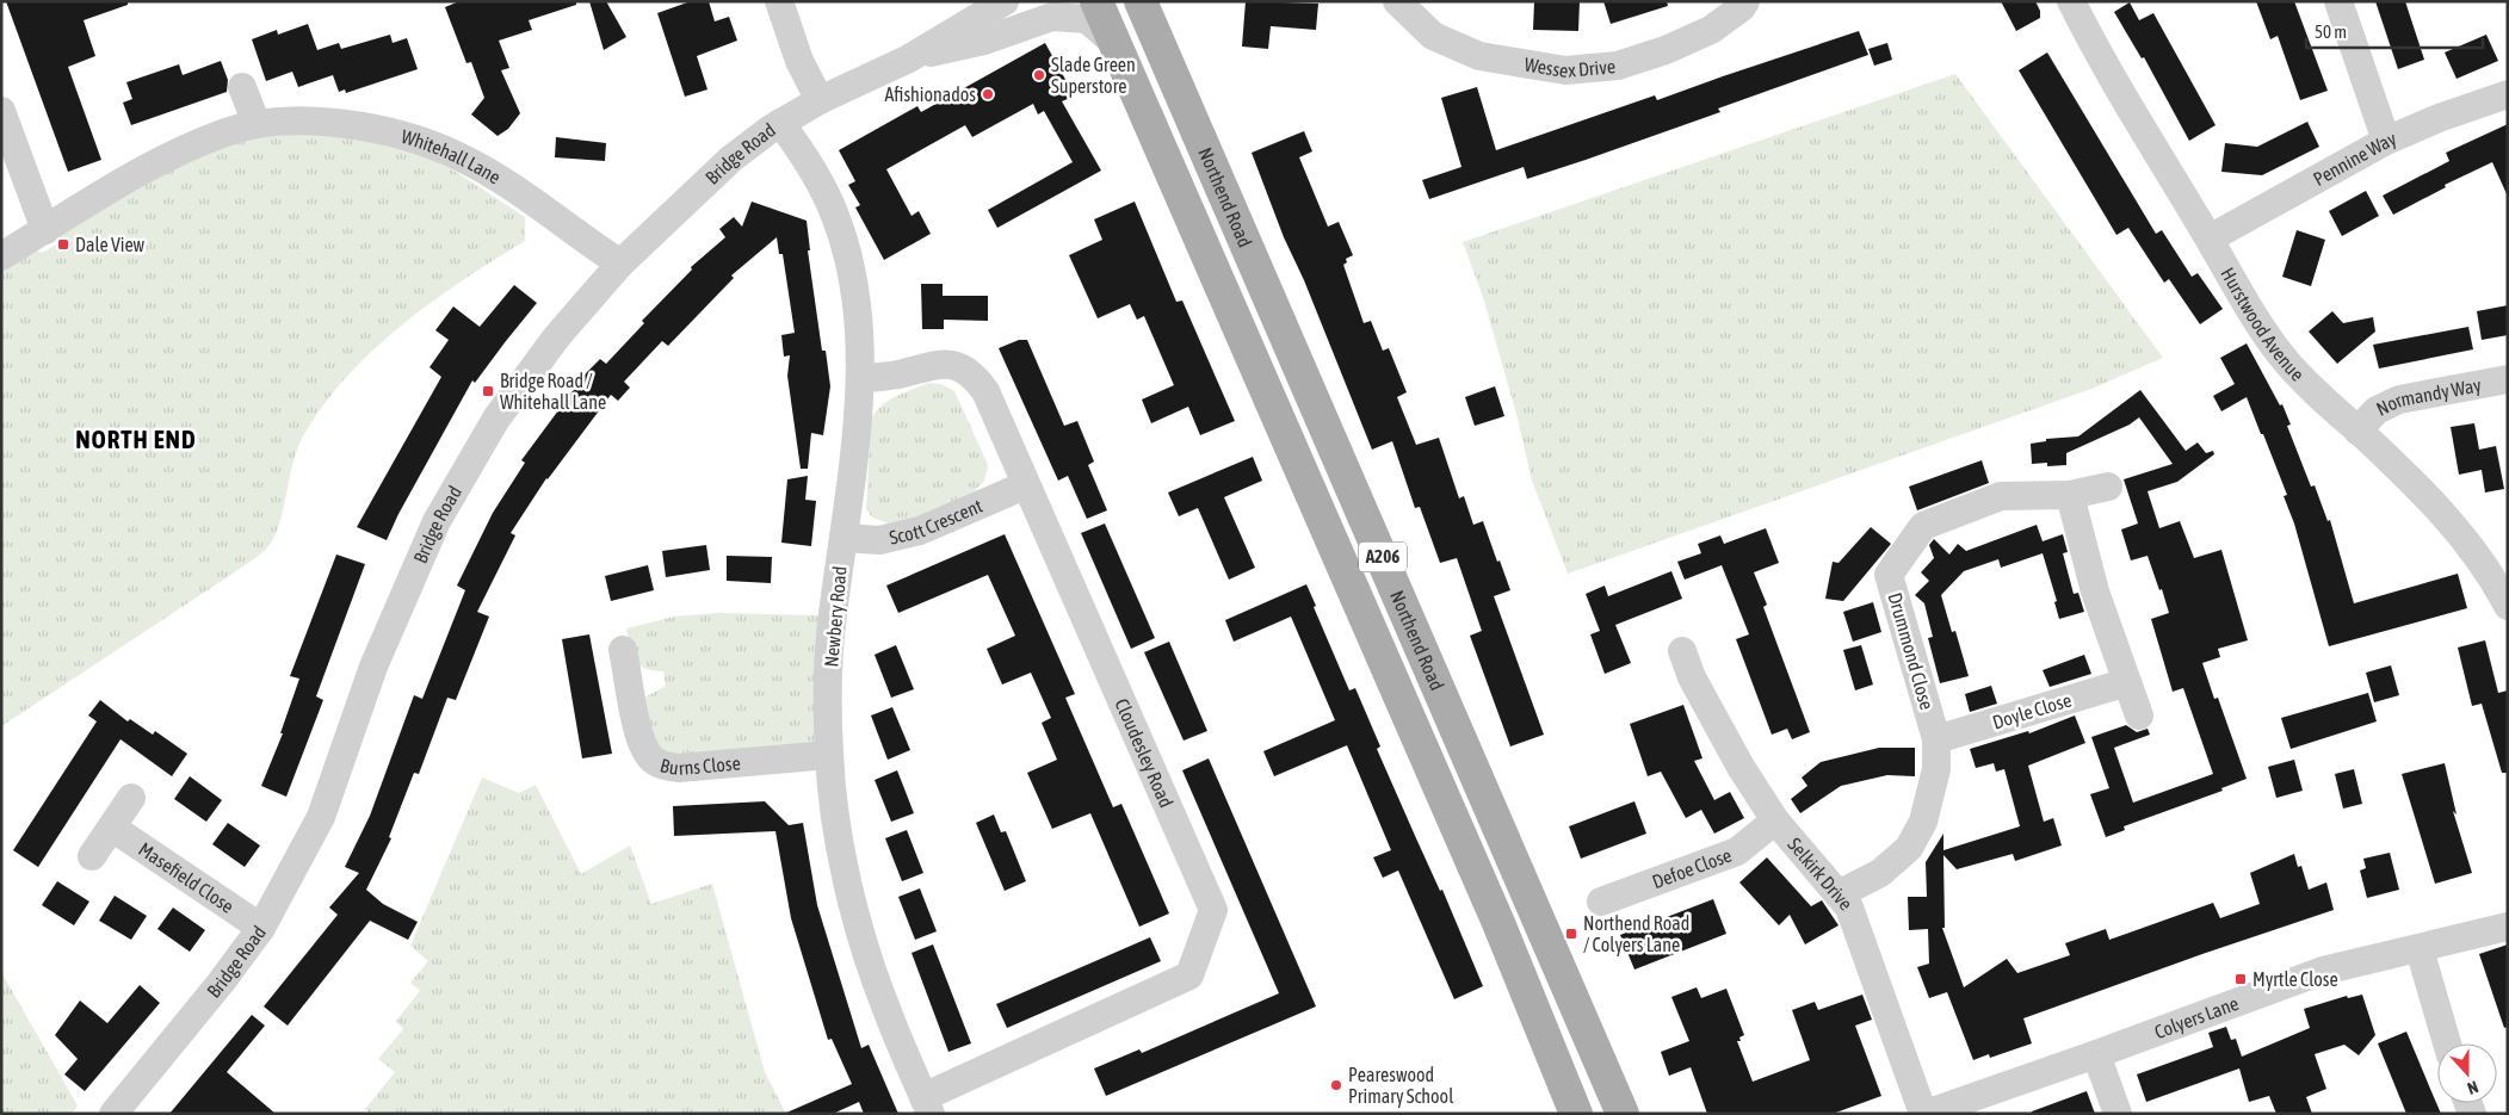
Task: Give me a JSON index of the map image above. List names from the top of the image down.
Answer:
{
  "streets": {
    "main road": ["Northend Road", "A206"],
    "street": [
      "Wessex Drive",
      "Bridge Road",
      "Whitehall Lane",
      "Pennine Way",
      "Hurstwood Avenue",
      "Normandy Way",
      "Scott Crescent",
      "Newbery Road",
      "Drummond Close",
      "Doyle Close",
      "Cloudesley Road",
      "Burns Close",
      "Defoe Close",
      "Selkirk Drive",
      "Masefield Close",
      "Colyers Lane"
    ]
  },
  "crossings": [
    ["Bridge Road", "Whitehall Lane"],
    ["Bridge Road", "Northend Road"],
    ["Bridge Road", "Newbery Road"],
    ["Bridge Road", "Masefield Close"],
    ["Pennine Way", "Hurstwood Avenue"],
    ["Hurstwood Avenue", "Normandy Way"],
    ["Scott Crescent", "Newbery Road"],
    ["Scott Crescent", "Cloudesley Road"],
    ["Newbery Road", "Cloudesley Road"],
    ["Newbery Road", "Burns Close"],
    ["Drummond Close", "Doyle Close"],
    ["Drummond Close", "Selkirk Drive"],
    ["Defoe Close", "Selkirk Drive"],
    ["Selkirk Drive", "Colyers Lane"]
  ],
  "districts": ["NORTH END"],
  "places": {
    "other": ["Slade Green Superstore", "Afishionados", "Peareswood Primary School"],
    "transit": [
      "Dale View",
      "Bridge Road / Whitehall Lane",
      "Northend Road / Colyers Lane",
      "Myrtle Close"
    ]
  },
  "scale_bar": "50 m",
  "north": "bottom"
}
